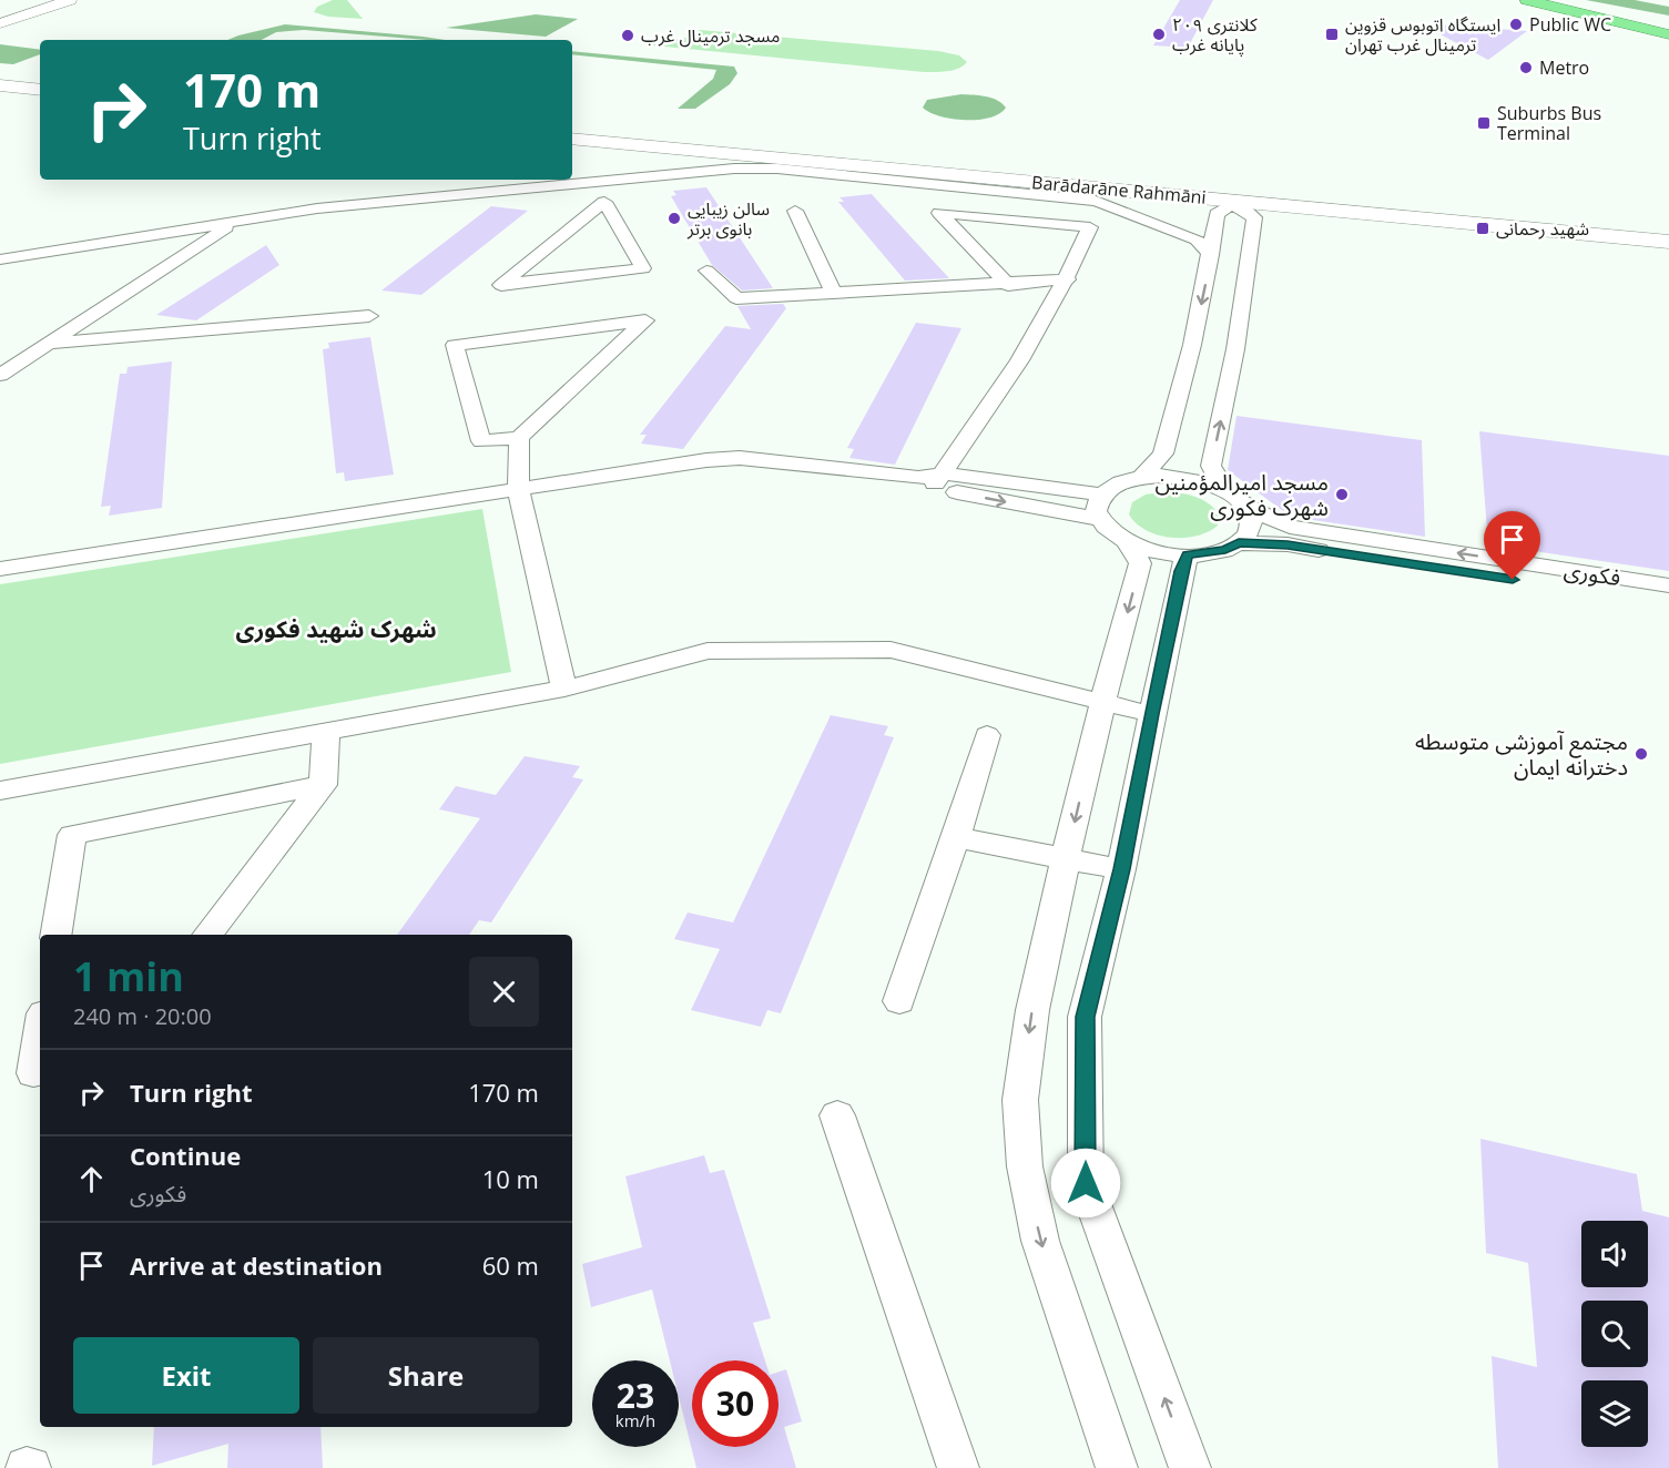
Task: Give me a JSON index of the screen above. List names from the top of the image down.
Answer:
{
  "streets": {
    "main road": ["Barādarāne Rahmāni"],
    "street": ["فکوری"]
  },
  "districts": ["شهرک شهید فکوری"],
  "places": {
    "other": [
      "Public WC",
      "کلانتری ۲۰۹ پایانه غرب",
      "مسجد ترمینال غرب",
      "Metro",
      "سالن زیبایی بانوی برتر",
      "مسجد امیرالمؤمنین شهرک فکوری",
      "مجتمع آموزشی متوسطه دخترانه ایمان"
    ],
    "transit": ["ایستگاه اتوبوس قزوین ترمینال غرب تهران", "Suburbs Bus Terminal", "شهید رحمانی"]
  },
  "page": {
    "turn": ["170 m", "Turn right"],
    "heading": ["1 min", "240 m · 20:00"],
    "list": [
      {
        "name": "Turn right",
        "value": "170 m"
      },
      {
        "name": "Continue",
        "note": "فکوری",
        "value": "10 m"
      },
      {
        "name": "Arrive at destination",
        "value": "60 m"
      }
    ],
    "buttons": ["Exit", "Share"],
    "speed": "23 km/h",
    "limit": "30"
  }
}
